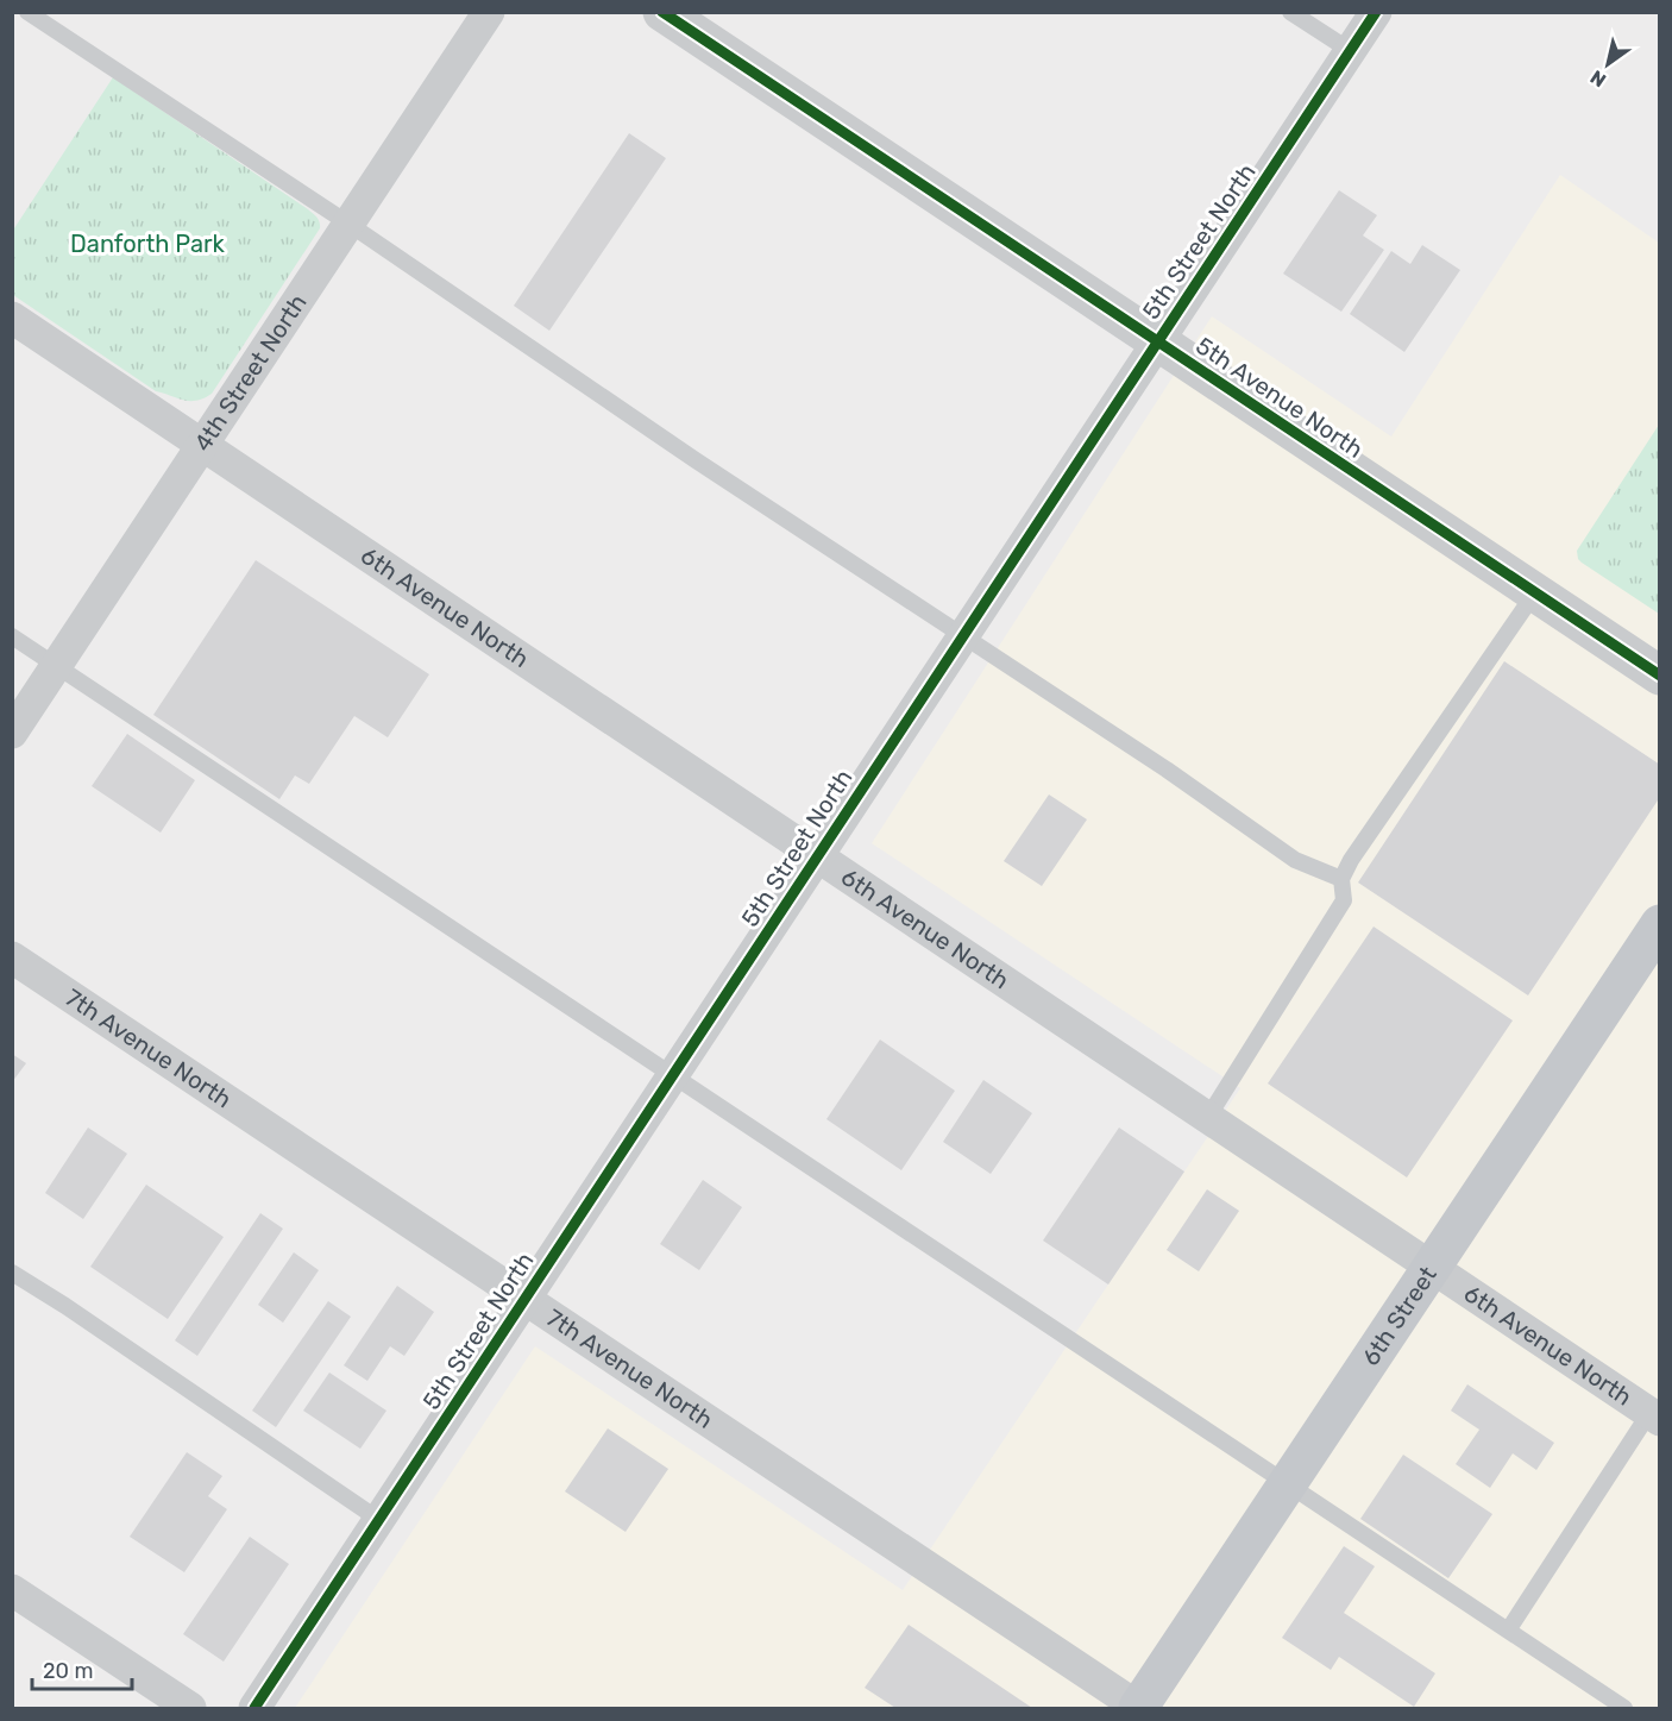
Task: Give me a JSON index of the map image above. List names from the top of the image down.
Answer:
{
  "streets": {
    "main road": ["6th Street"],
    "street": [
      "5th Street North",
      "4th Street North",
      "5th Avenue North",
      "6th Avenue North",
      "7th Avenue North"
    ]
  },
  "crossings": [
    ["5th Street North", "5th Avenue North"],
    ["5th Street North", "6th Avenue North"],
    ["5th Street North", "7th Avenue North"],
    ["4th Street North", "6th Avenue North"],
    ["6th Avenue North", "6th Street"],
    ["7th Avenue North", "6th Street"]
  ],
  "parks": ["Danforth Park"],
  "scale_bar": "20 m",
  "north": "bottom left"
}
